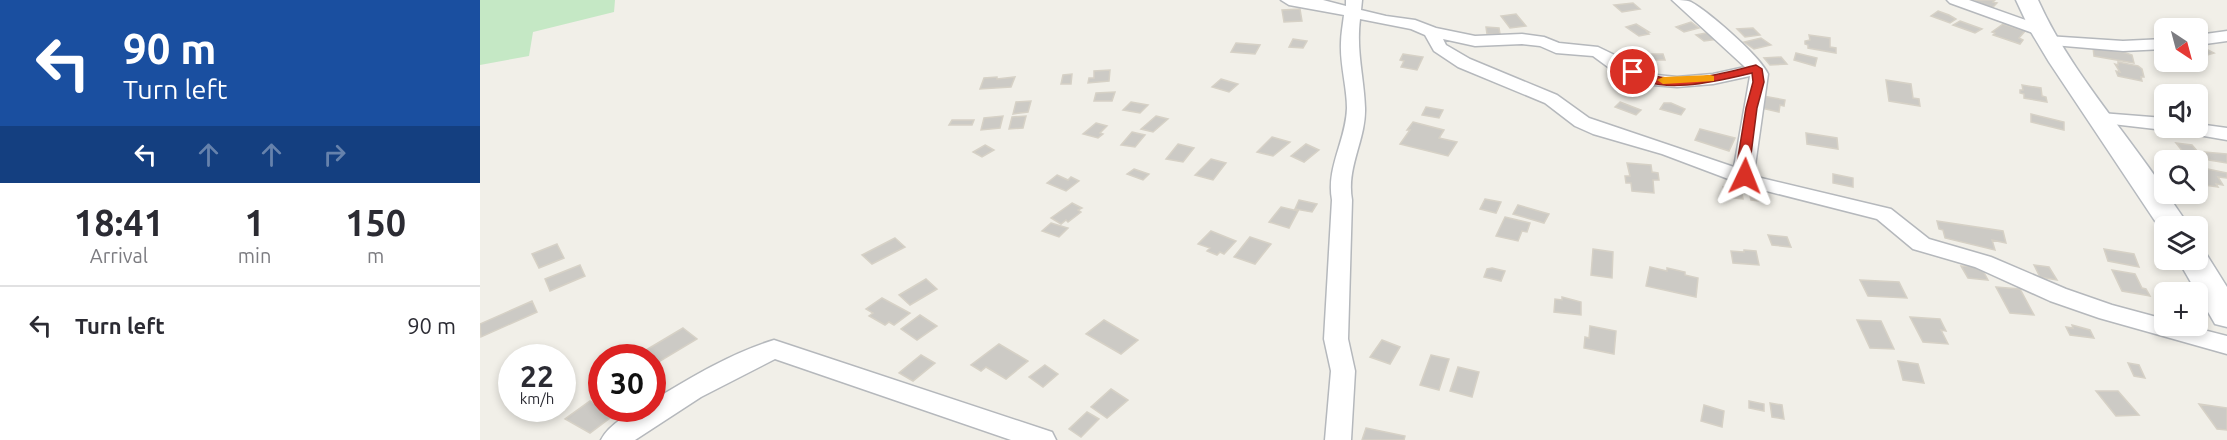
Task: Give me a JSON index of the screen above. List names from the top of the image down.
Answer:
{
  "north": "bottom right",
  "page": {
    "turn": ["90 m", "Turn left"],
    "map_buttons": "+",
    "eta": [
      "18:41",
      "Arrival",
      "1",
      "min",
      "150",
      "m"
    ],
    "list": [
      {
        "name": "Turn left",
        "value": "90 m"
      }
    ],
    "speed": "22 km/h",
    "limit": "30"
  }
}
